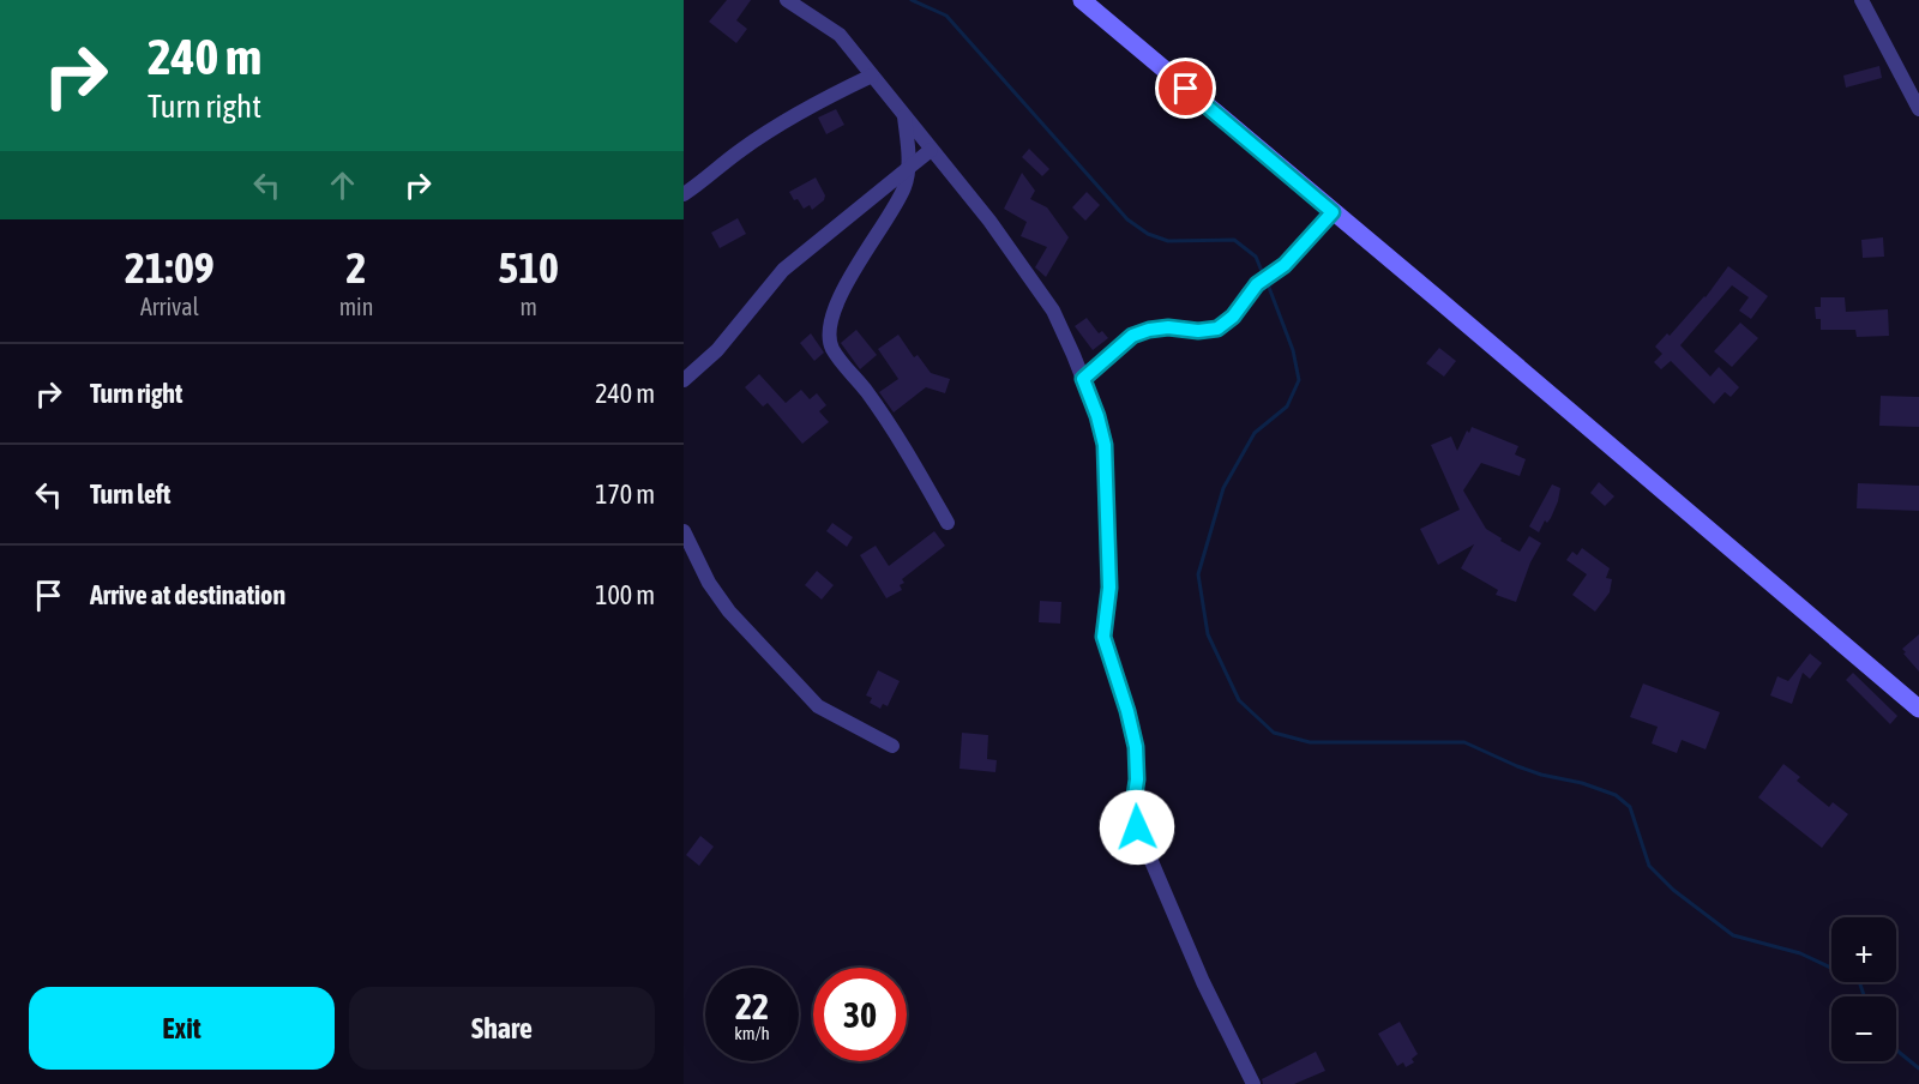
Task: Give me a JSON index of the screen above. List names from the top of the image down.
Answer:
{
  "page": {
    "turn": ["240 m", "Turn right"],
    "eta": [
      "21:09",
      "Arrival",
      "2",
      "min",
      "510",
      "m"
    ],
    "list": [
      {
        "name": "Turn right",
        "value": "240 m"
      },
      {
        "name": "Turn left",
        "value": "170 m"
      },
      {
        "name": "Arrive at destination",
        "value": "100 m"
      }
    ],
    "map_buttons": ["+", "−"],
    "speed": "22 km/h",
    "limit": "30",
    "buttons": ["Exit", "Share"]
  }
}
